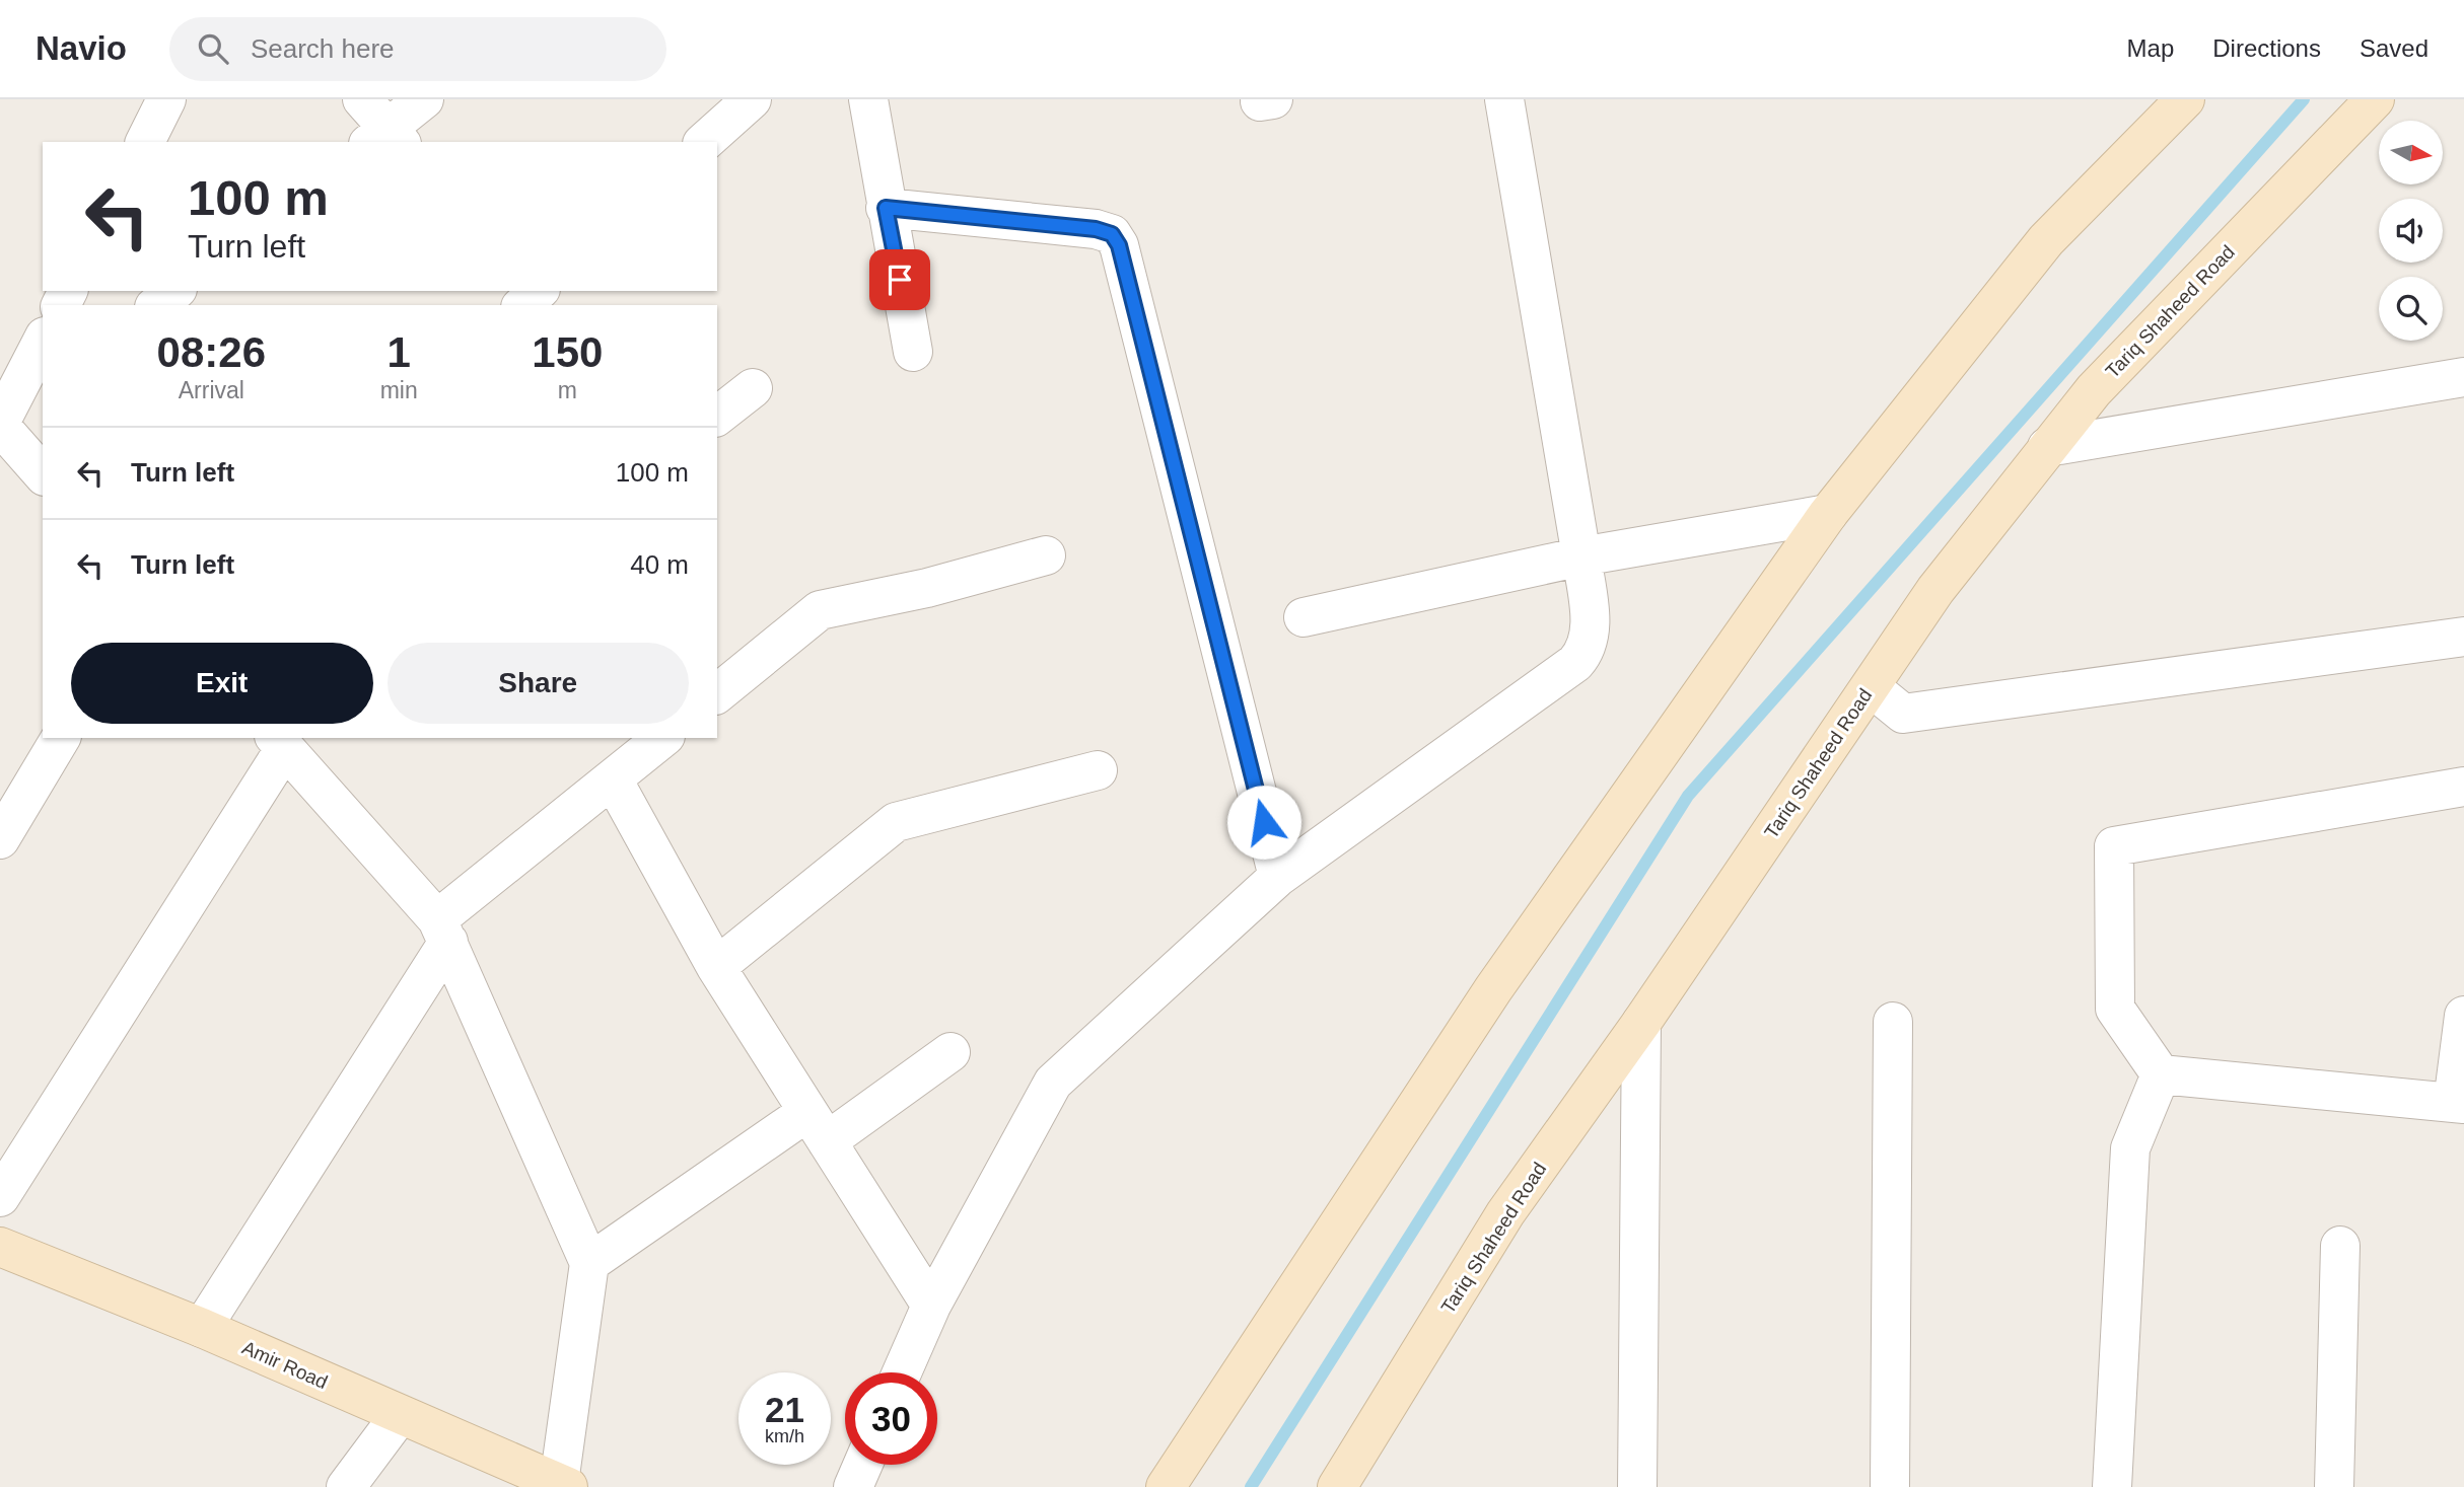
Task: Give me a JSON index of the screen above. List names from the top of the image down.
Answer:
{
  "streets": {
    "main road": ["Tariq Shaheed Road", "Amir Road"]
  },
  "north": "right",
  "page": {
    "header": "Navio",
    "search": "Search here",
    "nav": ["Map", "Directions", "Saved"],
    "turn": ["100 m", "Turn left"],
    "eta": [
      "08:26",
      "Arrival",
      "1",
      "min",
      "150",
      "m"
    ],
    "list": [
      {
        "name": "Turn left",
        "value": "100 m"
      },
      {
        "name": "Turn left",
        "value": "40 m"
      }
    ],
    "buttons": ["Exit", "Share"],
    "speed": "21 km/h",
    "limit": "30"
  }
}
